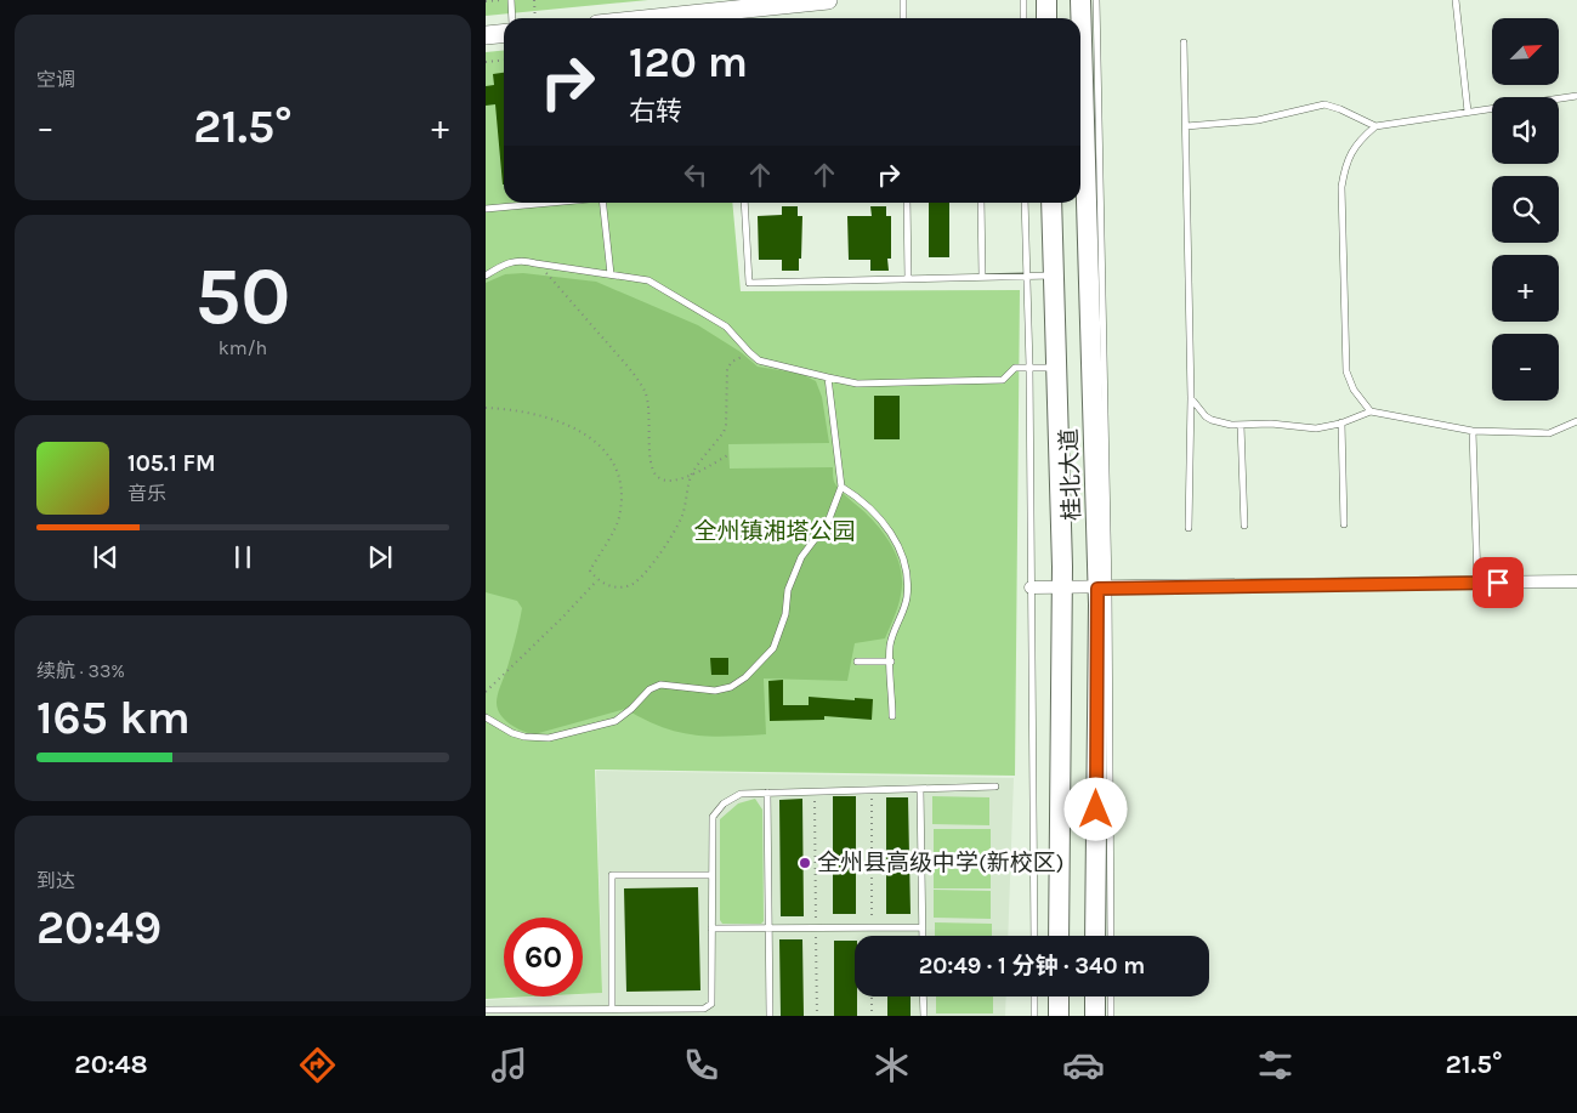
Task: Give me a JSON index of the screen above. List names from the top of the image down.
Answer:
{
  "streets": {
    "main road": ["桂北大道"]
  },
  "parks": ["全州镇湘塔公园"],
  "places": ["全州县高级中学(新校区)"],
  "north": "top right",
  "page": {
    "tile": [
      "空调",
      ["50", "km/h"],
      ["续航 · 33%", "165 km"],
      ["到达", "20:49"]
    ],
    "map_buttons": ["+", "−"],
    "turn": ["120 m", "右转"],
    "heat": ["−", "21.5°", "+"],
    "song": ["105.1 FM", "音乐"],
    "limit": "60",
    "trip": "20:49 · 1 分钟 · 340 m",
    "tabs": ["20:48", "21.5°"]
  }
}
